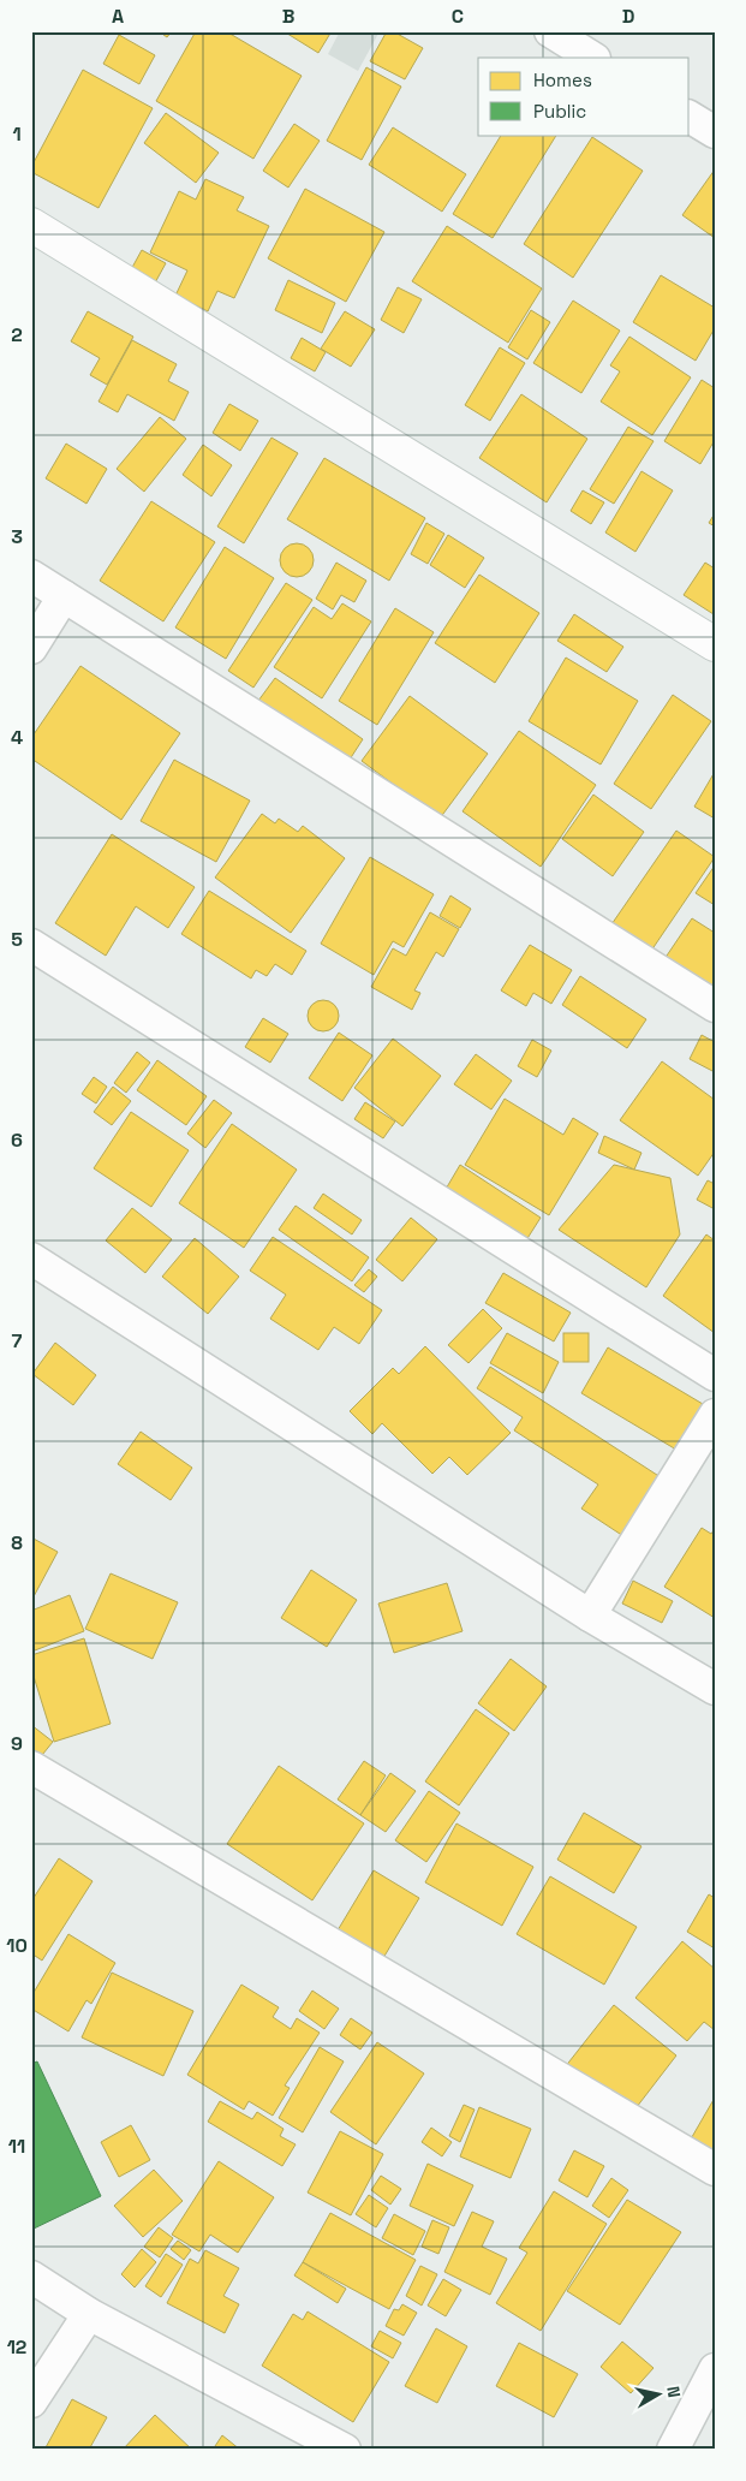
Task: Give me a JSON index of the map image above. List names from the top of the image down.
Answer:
{
  "legend": ["Homes", "Public"],
  "north": "right",
  "grid": {
    "columns": [
      "A",
      "B",
      "C",
      "D"
    ],
    "rows": [
      "1",
      "2",
      "3",
      "4",
      "5",
      "6",
      "7",
      "8",
      "9",
      "10",
      "11",
      "12"
    ]
  }
}
